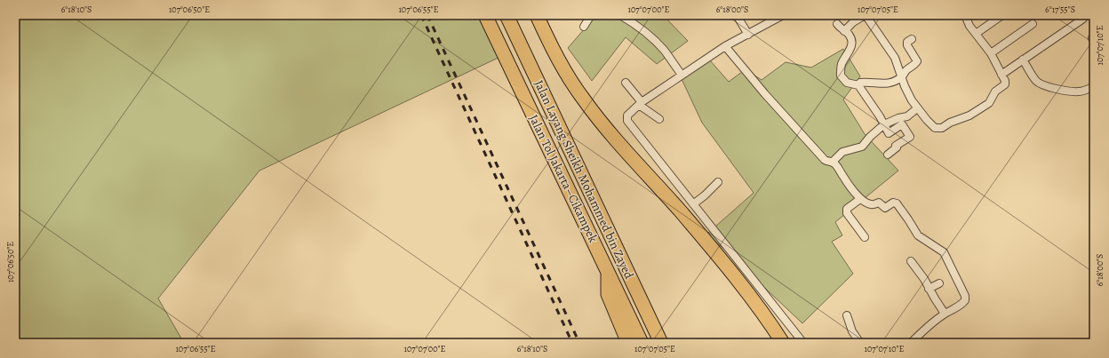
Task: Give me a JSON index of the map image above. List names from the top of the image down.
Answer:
{
  "streets": {
    "highway": ["Jalan Tol Jakarta–Cikampek", "Jalan Layang Sheikh Mohammed bin Zayed"]
  },
  "coordinates": [
    "6°18'10\"S",
    "107°06'50\"E",
    "107°06'55\"E",
    "107°07'00\"E",
    "6°18'00\"S",
    "107°07'05\"E",
    "6°17'55\"S",
    "107°07'10\"E"
  ]
}
